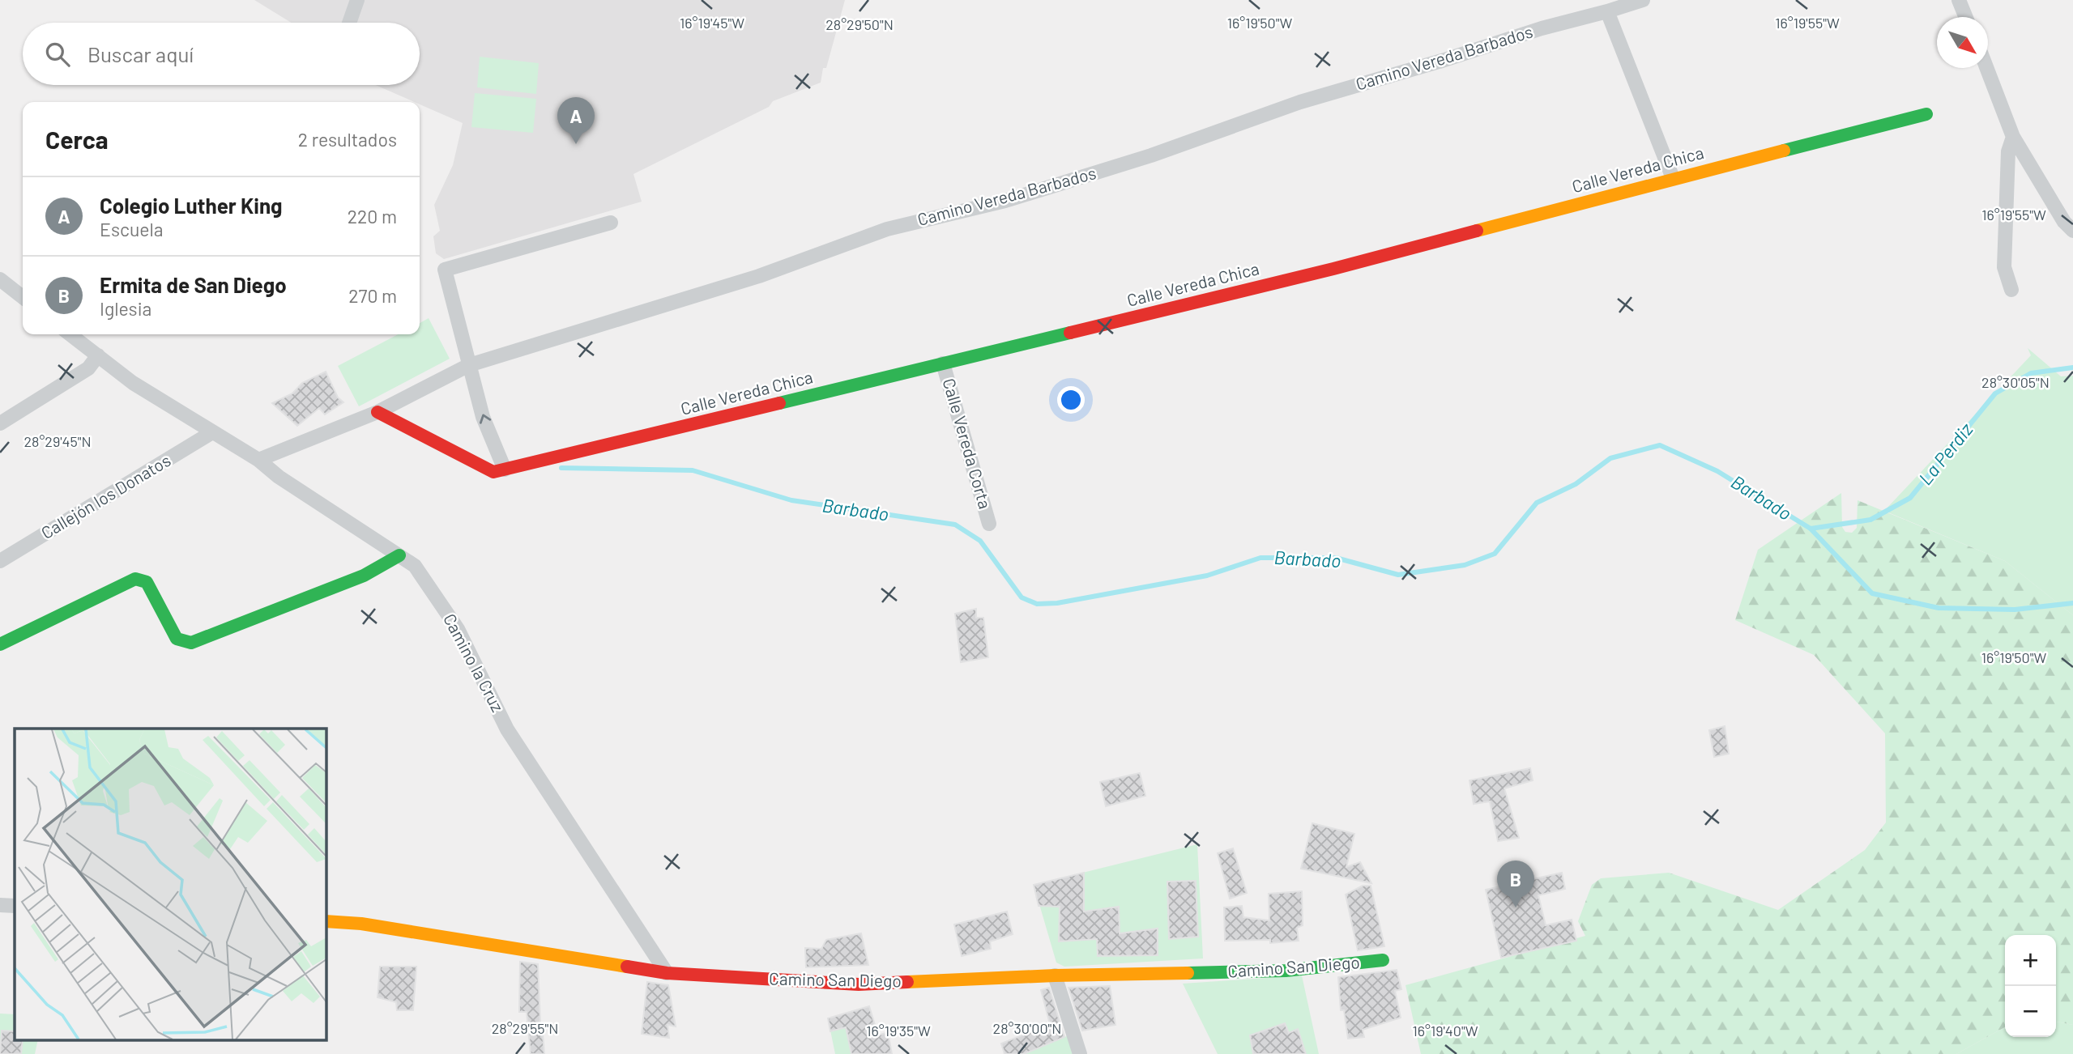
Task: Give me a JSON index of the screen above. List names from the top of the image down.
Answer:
{
  "streets": {
    "street": [
      "Camino Vereda Barbados",
      "Calle Vereda Chica",
      "Calle Vereda Corta",
      "Callejón los Donatos",
      "Camino la Cruz",
      "Camino San Diego"
    ]
  },
  "crossings": [
    ["Camino Vereda Barbados", "Calle Vereda Chica"],
    ["Camino Vereda Barbados", "Camino la Cruz"],
    ["Calle Vereda Chica", "Calle Vereda Corta"],
    ["Callejón los Donatos", "Camino la Cruz"],
    ["Camino la Cruz", "Camino San Diego"]
  ],
  "water": ["La Perdiz", "Barbado"],
  "north": "bottom right",
  "page": {
    "search": "Buscar aquí",
    "pins": ["A", "B"],
    "heading": ["Cerca", "2 resultados"],
    "list": [
      {
        "mark": "A",
        "name": "Colegio Luther King",
        "note": "Escuela",
        "value": "220 m"
      },
      {
        "mark": "B",
        "name": "Ermita de San Diego",
        "note": "Iglesia",
        "value": "270 m"
      }
    ],
    "map_buttons": ["+", "−"]
  },
  "coordinates": [
    "16°19'55\"W",
    "16°19'45\"W",
    "16°19'50\"W",
    "28°29'50\"N",
    "28°30'05\"N",
    "28°29'45\"N",
    "28°29'55\"N",
    "28°30'00\"N",
    "16°19'35\"W",
    "16°19'40\"W"
  ]
}
